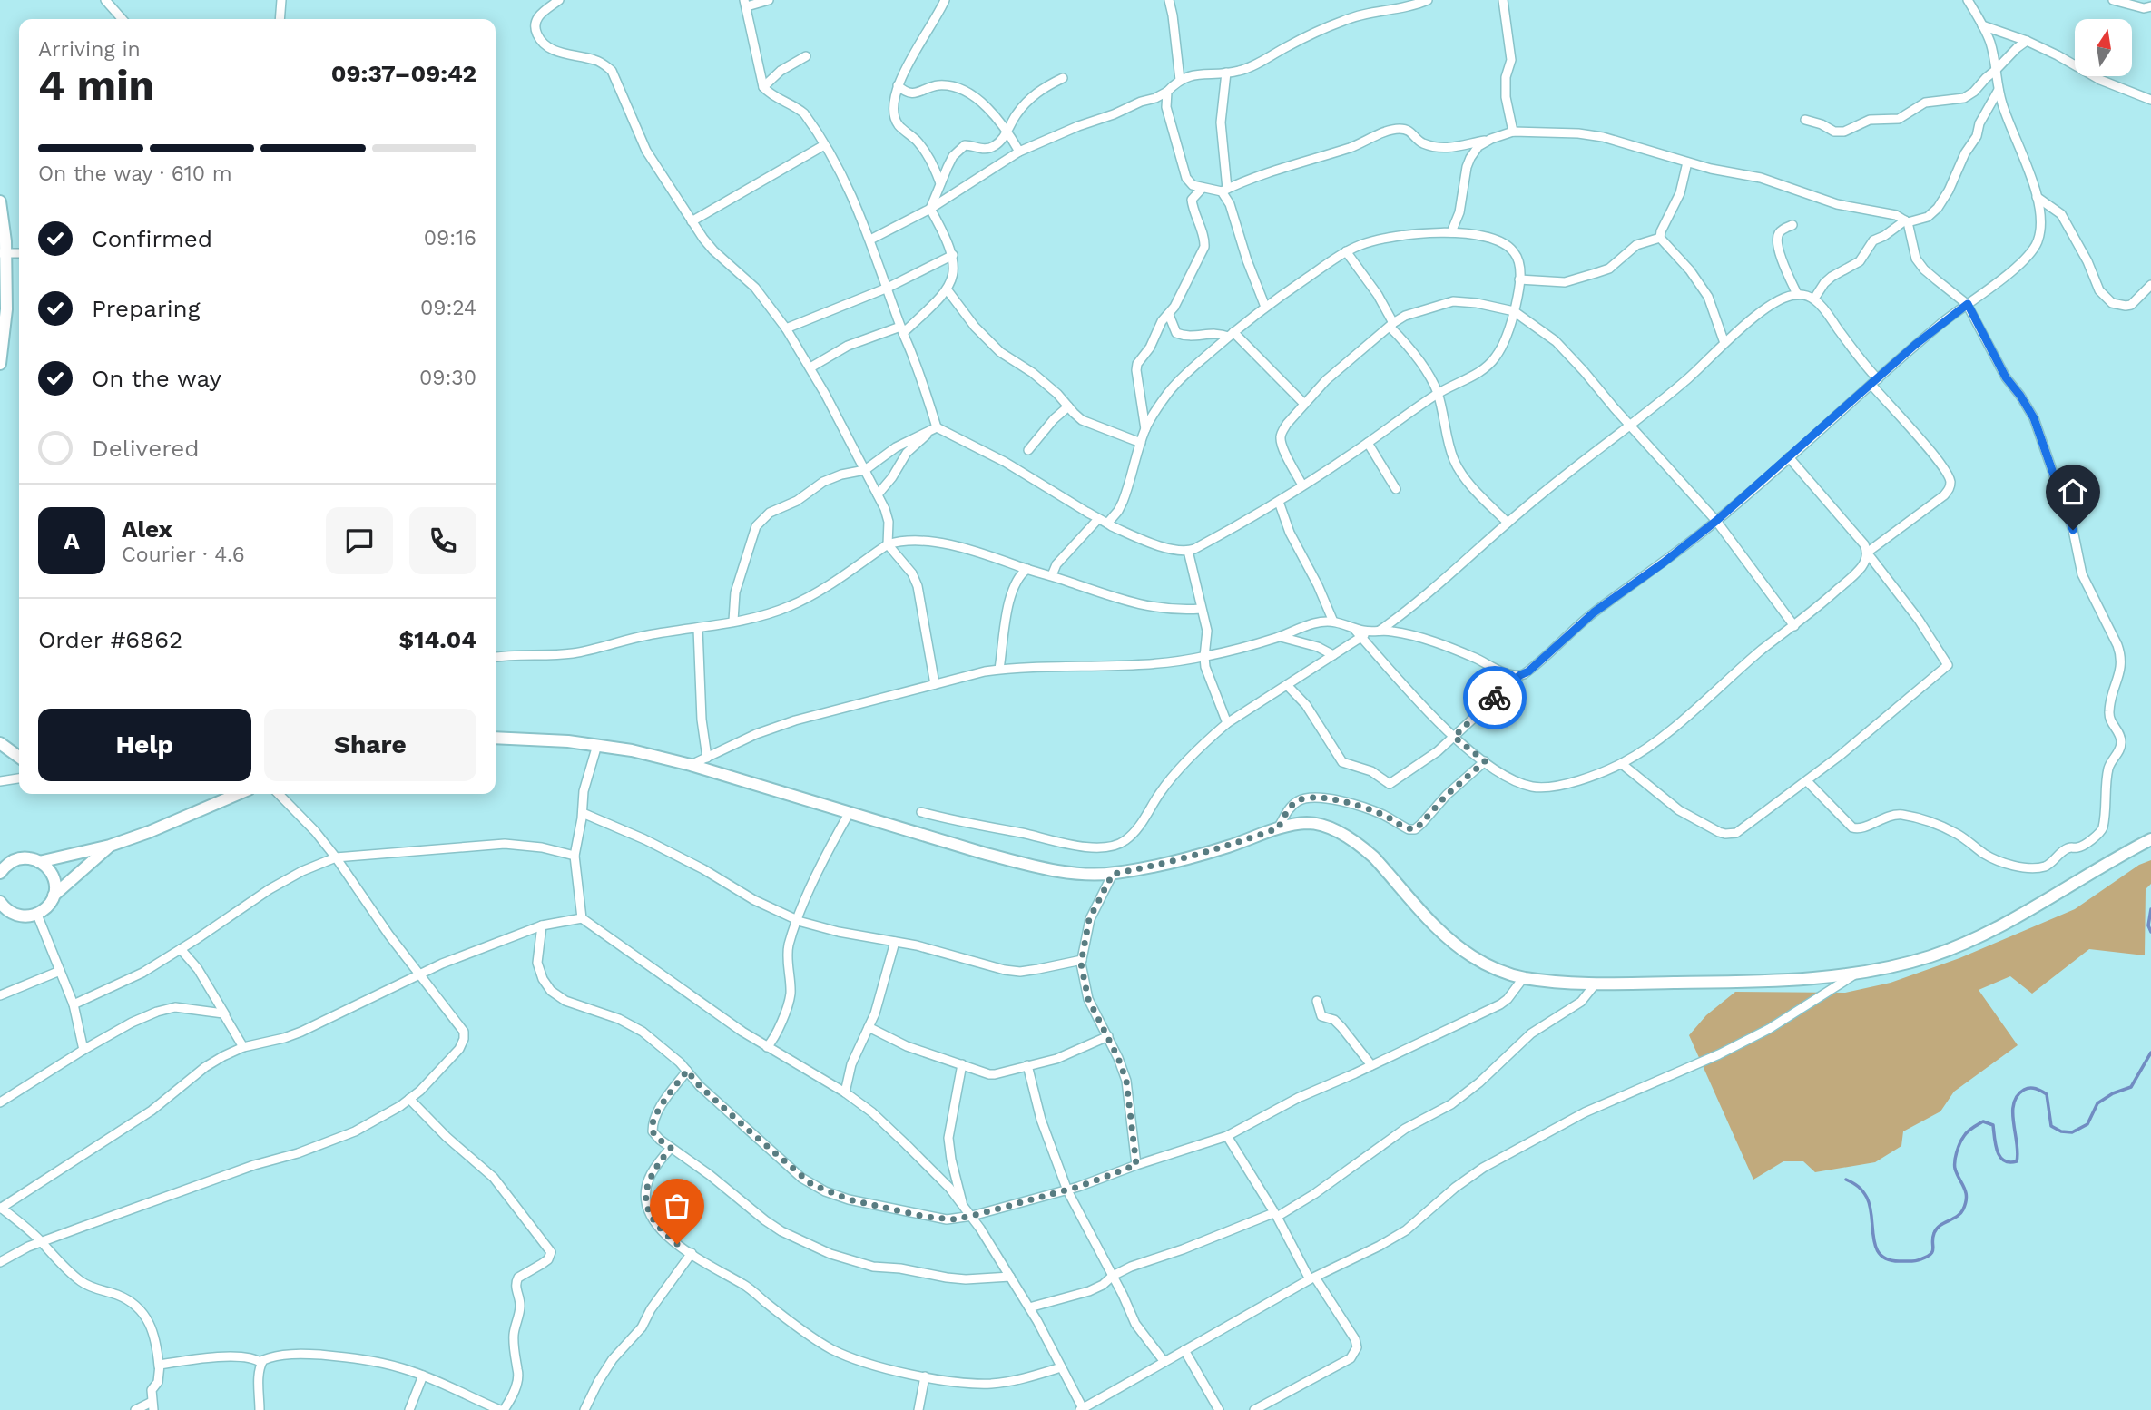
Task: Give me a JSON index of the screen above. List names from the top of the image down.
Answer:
{
  "north": "top",
  "page": {
    "heading": ["4 min", "Arriving in", "09:37–09:42"],
    "panel": [
      "Alex",
      "Courier · 4.6",
      "Order #6862",
      "$14.04"
    ],
    "bar": "On the way · 610 m",
    "list": [
      ["Confirmed", "09:16"],
      ["Preparing", "09:24"],
      ["On the way", "09:30"],
      "Delivered"
    ],
    "round": "A",
    "buttons": ["Help", "Share"]
  }
}
